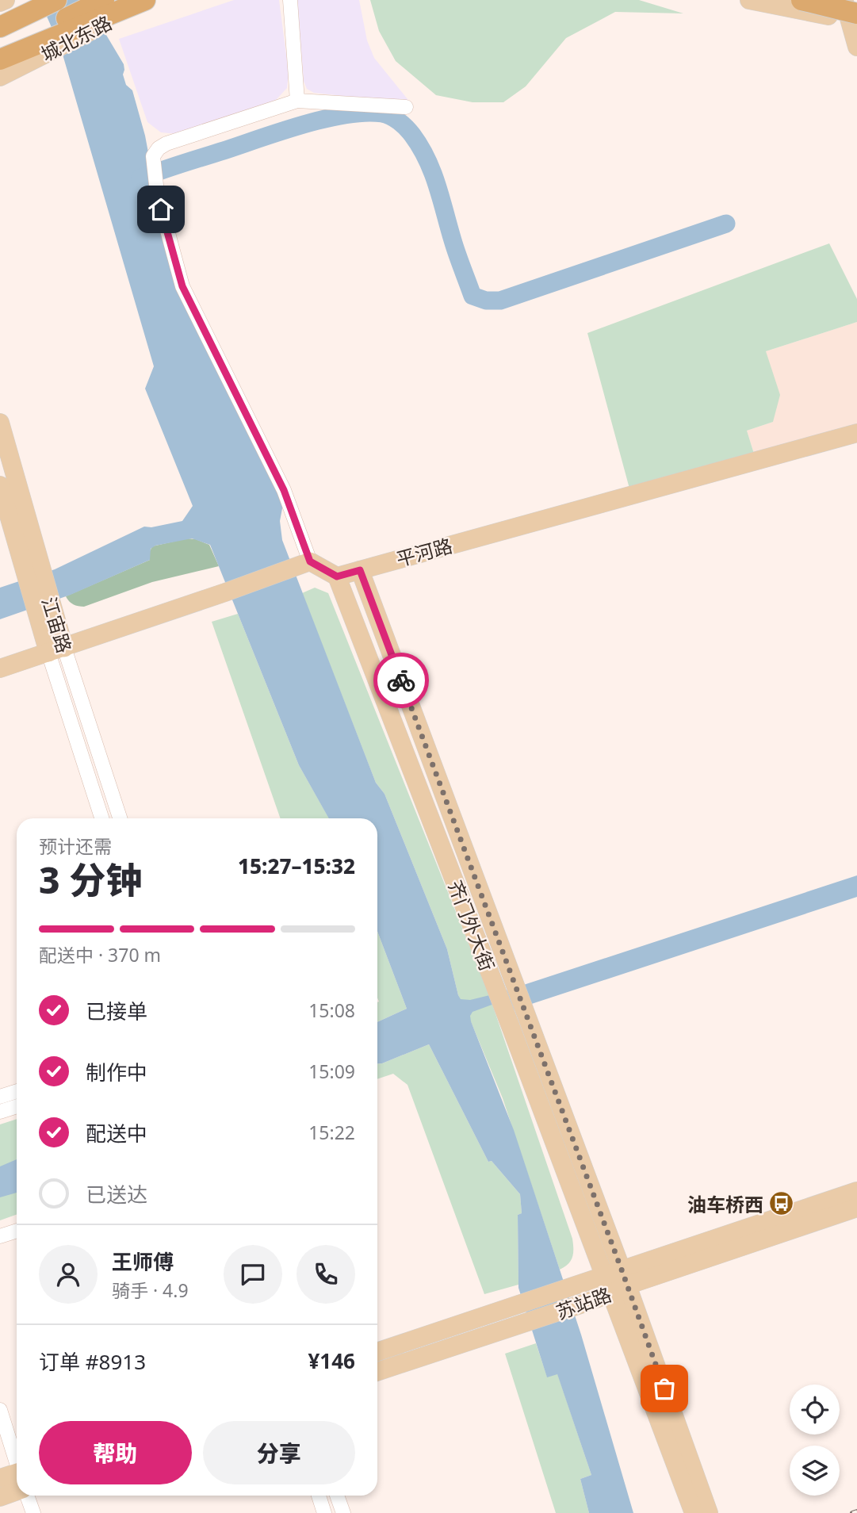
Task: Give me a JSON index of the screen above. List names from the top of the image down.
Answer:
{
  "streets": {
    "main road": [
      "城北东路",
      "平河路",
      "江宙路",
      "齐门外大街",
      "苏站路"
    ]
  },
  "crossings": [
    ["平河路", "齐门外大街"],
    ["齐门外大街", "苏站路"]
  ],
  "places": {
    "bus stop": ["油车桥西"]
  },
  "page": {
    "heading": ["3 分钟", "预计还需", "15:27–15:32"],
    "panel": [
      "王师傅",
      "骑手 · 4.9",
      "订单 #8913",
      "¥146"
    ],
    "bar": "配送中 · 370 m",
    "list": [
      ["已接单", "15:08"],
      ["制作中", "15:09"],
      ["配送中", "15:22"],
      "已送达"
    ],
    "buttons": ["帮助", "分享"]
  }
}
